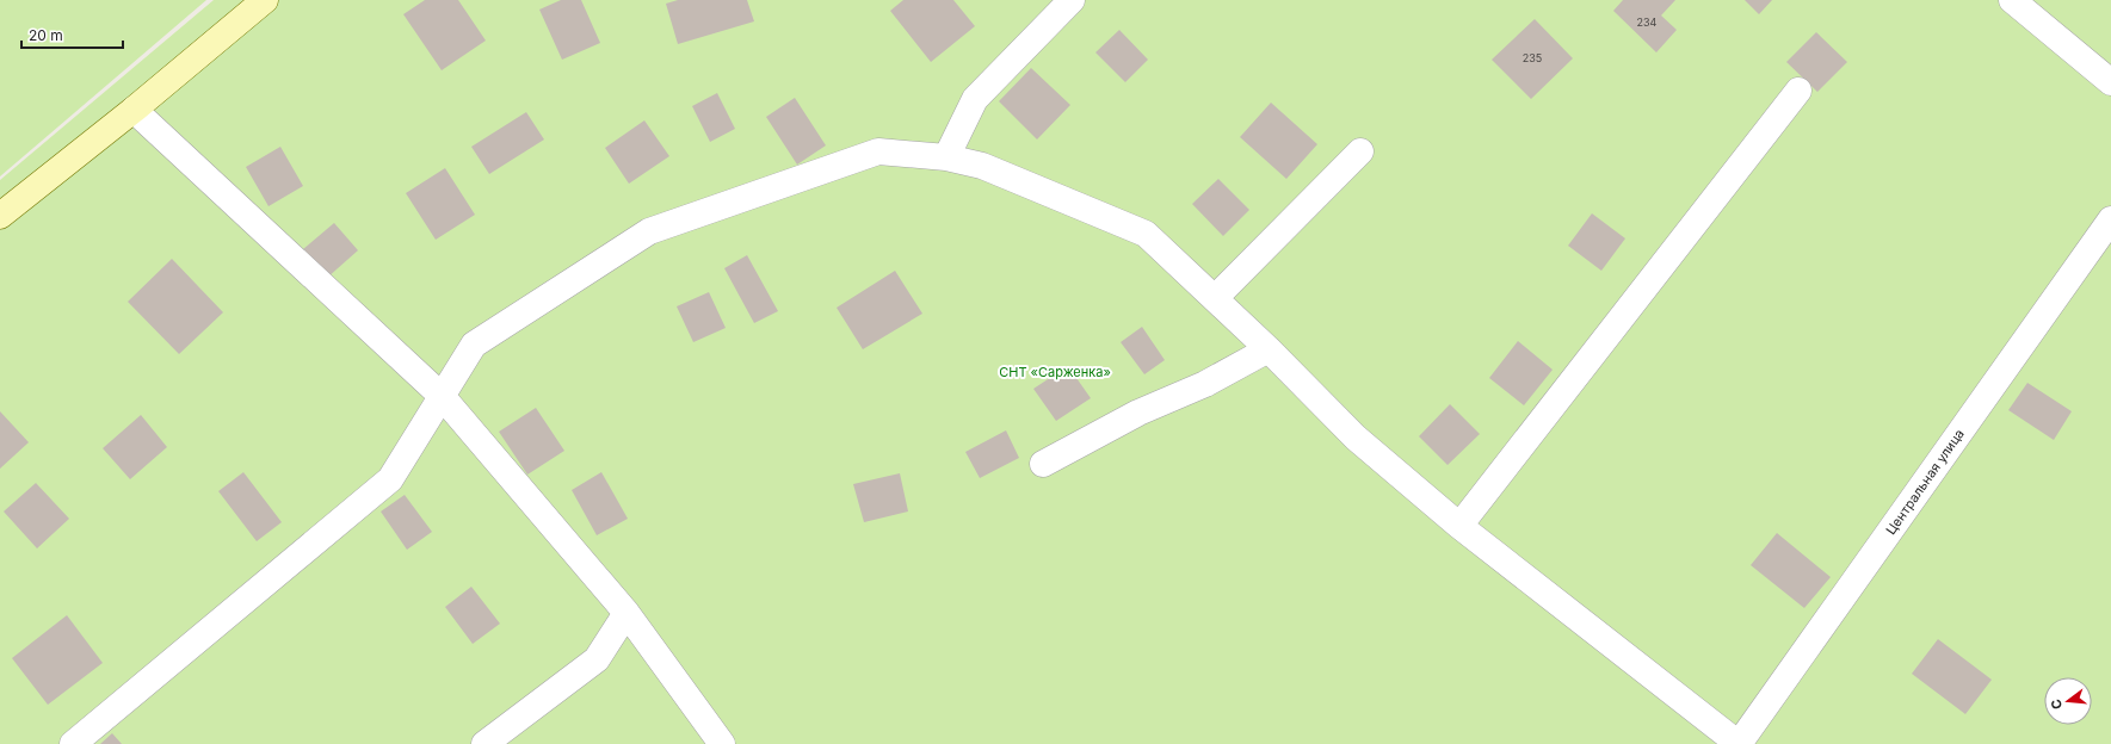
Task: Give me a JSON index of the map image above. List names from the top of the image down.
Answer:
{
  "streets": {
    "street": ["Центральная улица"]
  },
  "parks": ["СНТ «Сарженка»"],
  "house_numbers": ["234", "235"],
  "scale_bar": "20 m",
  "north": "left"
}
